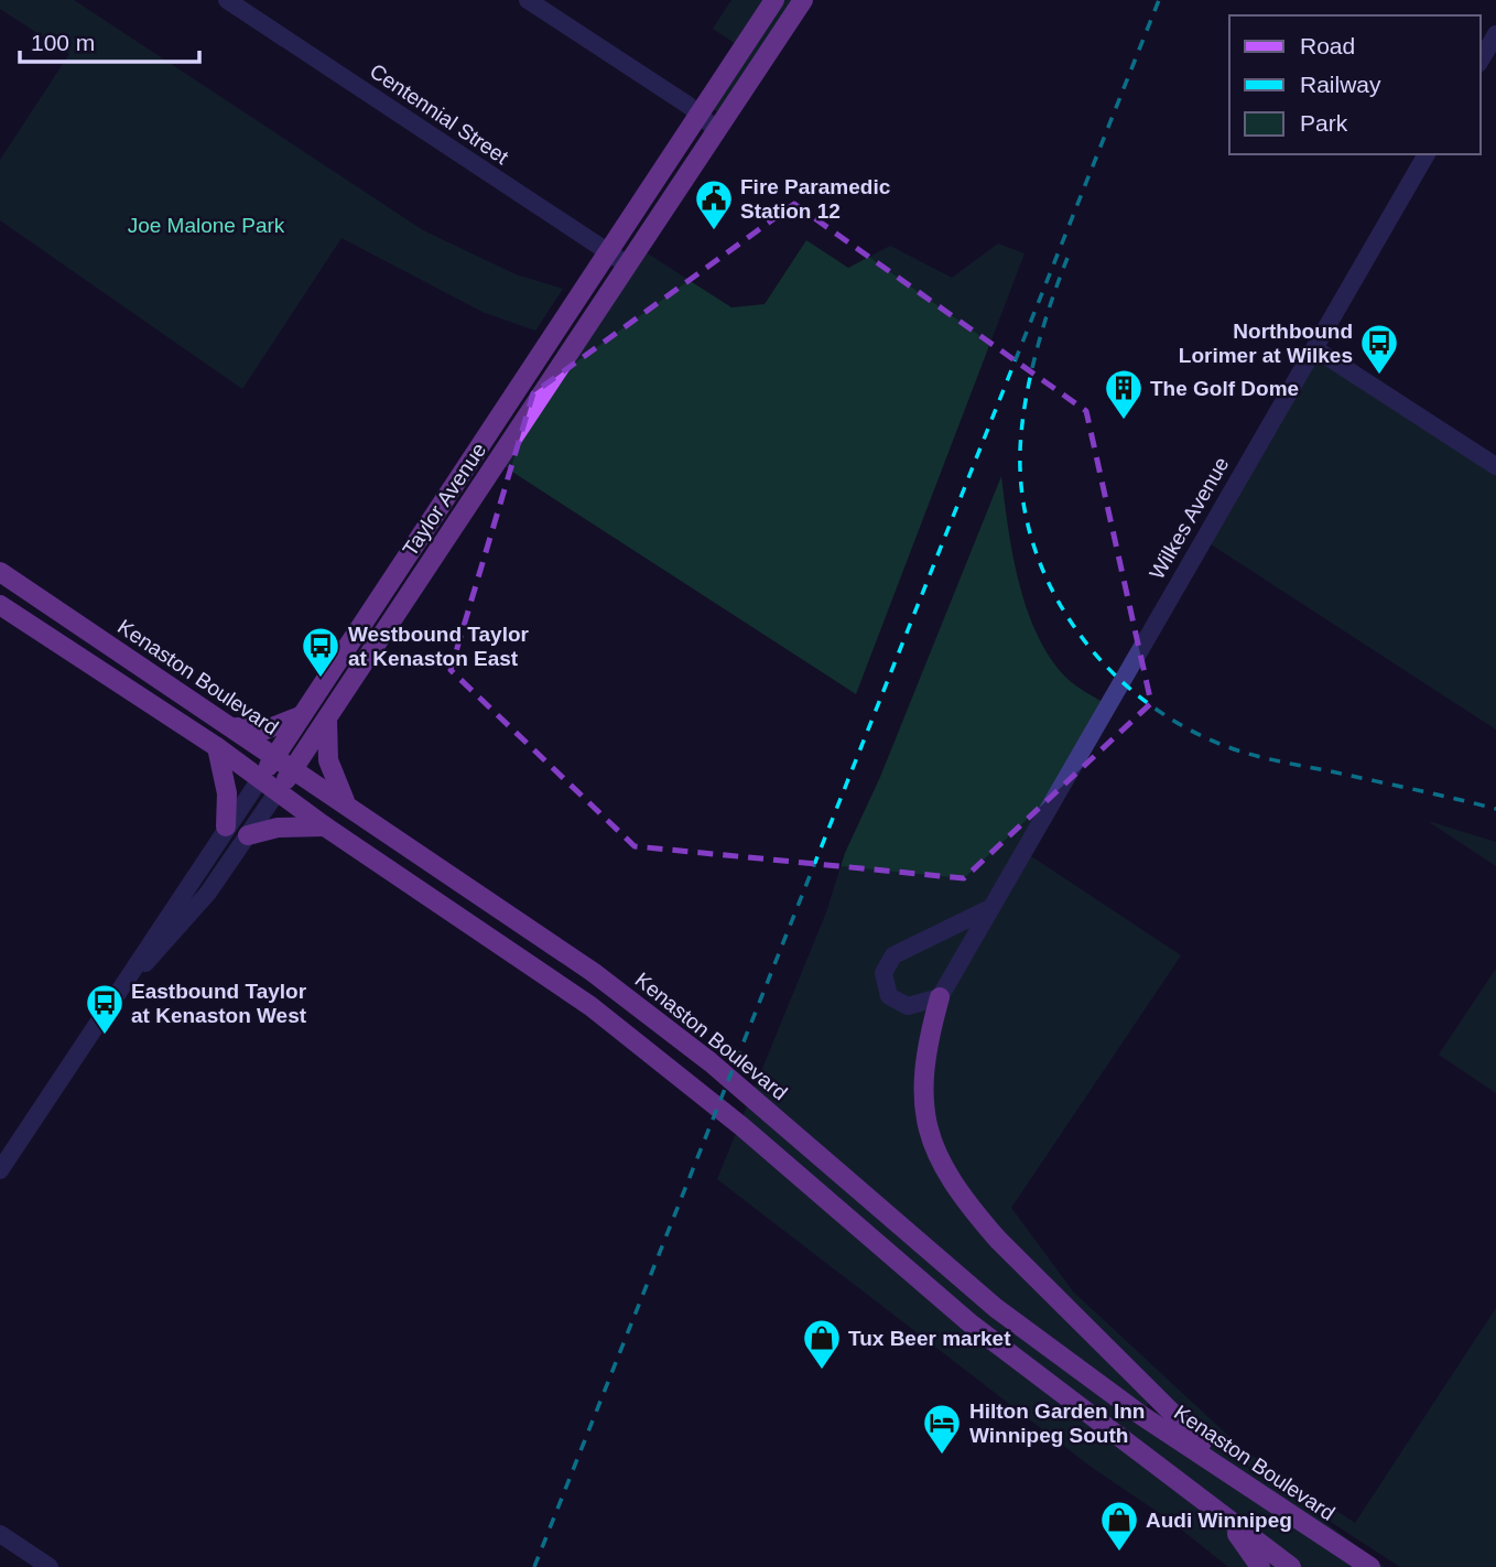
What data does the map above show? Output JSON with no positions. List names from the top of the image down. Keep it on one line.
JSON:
{"streets":{"main road":["Taylor Avenue","Kenaston Boulevard"],"street":["Centennial Street","Wilkes Avenue"]},"crossings":[["Centennial Street","Taylor Avenue"],["Taylor Avenue","Kenaston Boulevard"]],"parks":["Joe Malone Park"],"places":{"public building":["Fire Paramedic Station 12"],"bus stop":["Northbound Lorimer at Wilkes","Westbound Taylor at Kenaston East","Eastbound Taylor at Kenaston West"],"building":["The Golf Dome"],"shop":["Tux Beer market","Audi Winnipeg"],"hotel":["Hilton Garden Inn Winnipeg South"]},"legend":["Road","Railway","Park"],"scale_bar":"100 m"}
